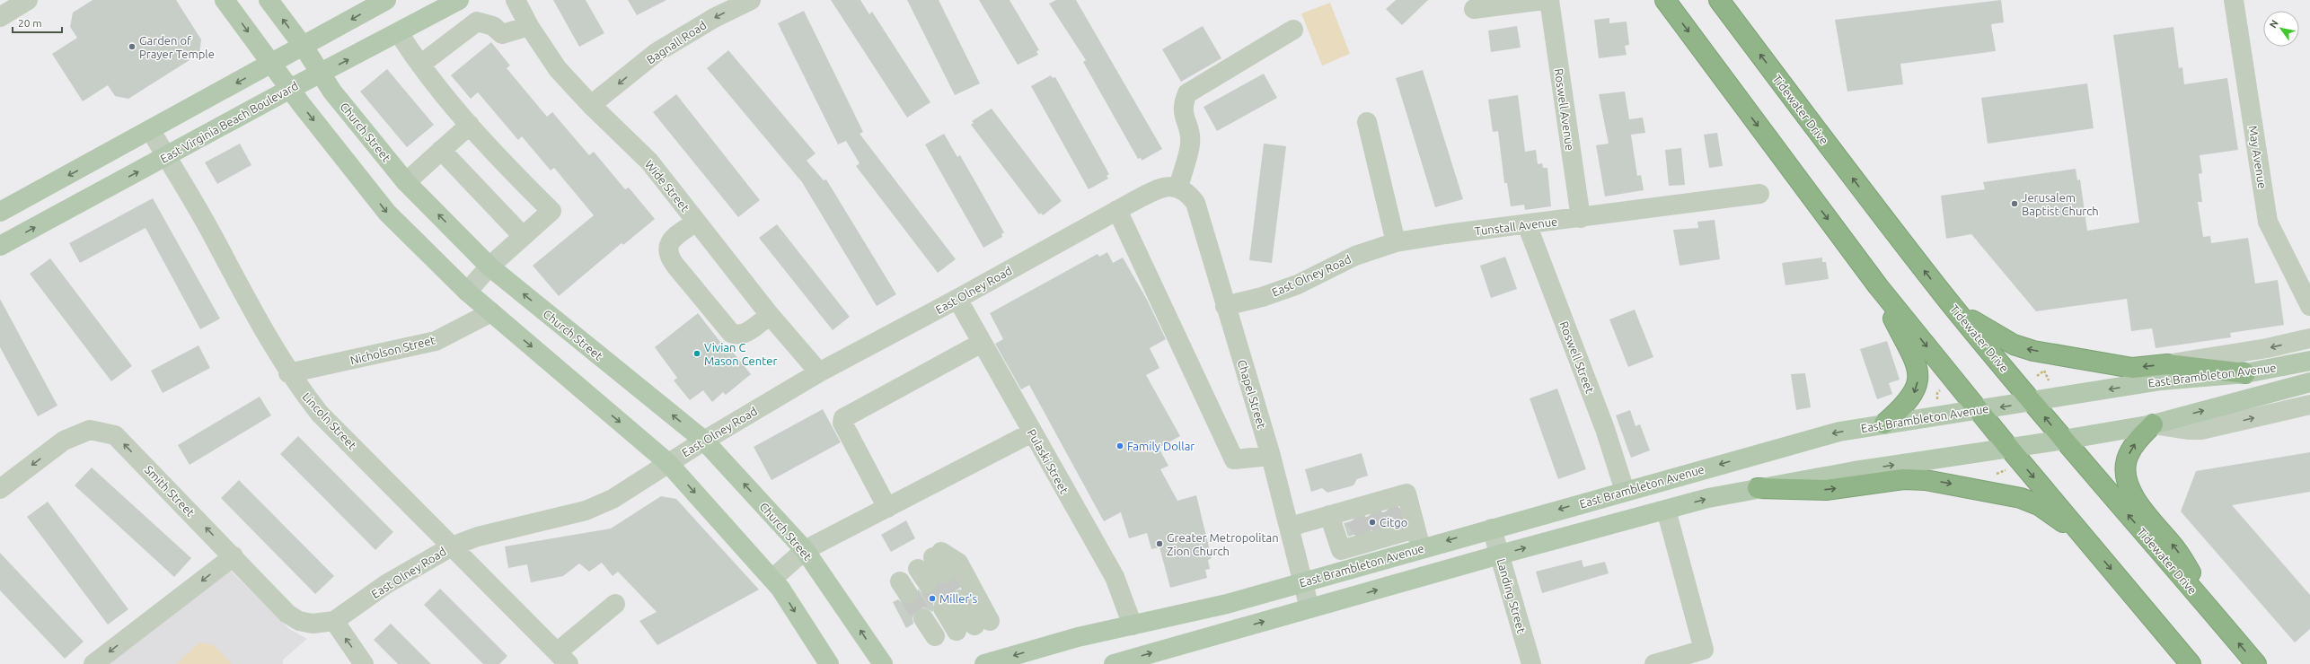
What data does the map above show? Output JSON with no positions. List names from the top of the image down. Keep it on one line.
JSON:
{"streets":{"highway":["Tidewater Drive"],"main road":["East Virginia Beach Boulevard","Church Street","East Brambleton Avenue"],"street":["Bagnall Road","Roswell Avenue","May Avenue","Wide Street","Tunstall Avenue","East Olney Road","Nicholson Street","Roswell Street","Chapel Street","Lincoln Street","Pulaski Street","Smith Street","Landing Street"]},"crossings":[["Bagnall Road","Wide Street"],["Roswell Avenue","Tunstall Avenue"],["Tidewater Drive","East Brambleton Avenue"],["East Virginia Beach Boulevard","Church Street"],["East Virginia Beach Boulevard","Lincoln Street"],["Church Street","East Olney Road"],["Wide Street","East Olney Road"],["Tunstall Avenue","East Olney Road"],["Tunstall Avenue","Roswell Street"],["East Olney Road","Chapel Street"],["East Olney Road","Lincoln Street"],["East Olney Road","Pulaski Street"],["East Olney Road","Smith Street"],["Nicholson Street","Lincoln Street"],["Roswell Street","East Brambleton Avenue"],["East Brambleton Avenue","Chapel Street"],["East Brambleton Avenue","Pulaski Street"],["East Brambleton Avenue","Landing Street"]],"one_way":["Bagnall Road"],"places":["Garden of Prayer Temple","Jerusalem Baptist Church","Vivian C Mason Center","Family Dollar","Citgo","Greater Metropolitan Zion Church","Miller's"],"scale_bar":"20 m","north":"top left"}
